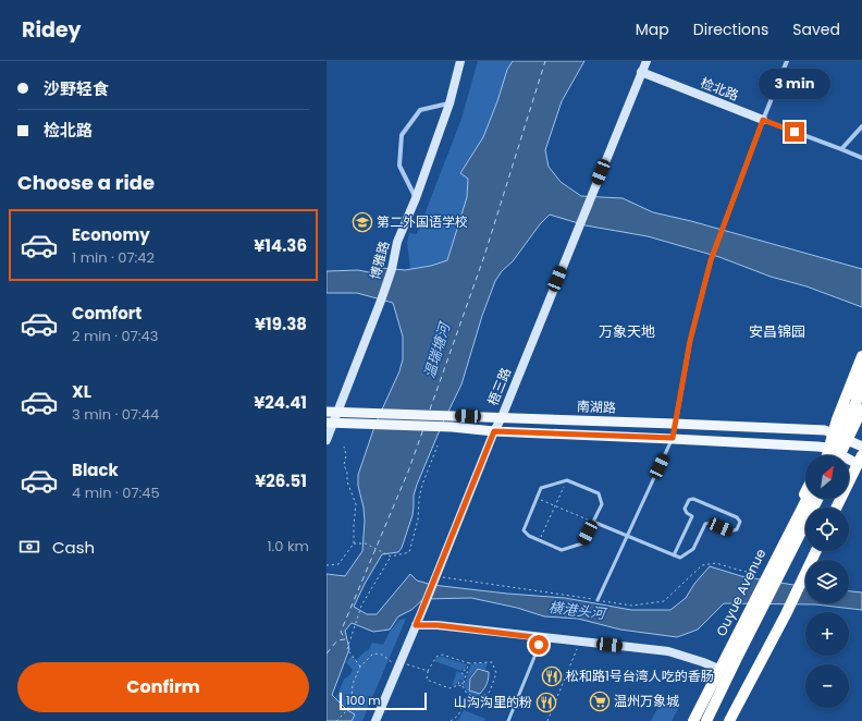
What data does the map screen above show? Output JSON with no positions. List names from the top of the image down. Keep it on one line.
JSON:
{"streets":{"highway":["Ouyue Avenue"],"main road":["南湖路"],"street":["检北路","博雅路","梧三路"]},"crossings":[["检北路","梧三路"],["博雅路","南湖路"],["梧三路","南湖路"]],"districts":["万象天地","安昌锦园"],"water":["温瑞塘河","横港头河"],"places":{"school or university":["第二外国语学校"],"restaurant":["松和路1号台湾人吃的香肠","山沟沟里的粉"],"supermarket":["温州万象城"]},"scale_bar":"100 m","north":"top right","page":{"header":"Ridey","nav":["Map","Directions","Saved"],"banner":["沙野轻食","检北路"],"bubble":"3 min","heading":"Choose a ride","list":[{"name":"Economy","note":"1 min · 07:42","value":"¥14.36"},{"name":"Comfort","note":"2 min · 07:43","value":"¥19.38"},{"name":"XL","note":"3 min · 07:44","value":"¥24.41"},{"name":"Black","note":"4 min · 07:45","value":"¥26.51"}],"map_buttons":["+","−"],"pay":["Cash","1.0 km"],"buttons":"Confirm","scale":"100 m"}}
